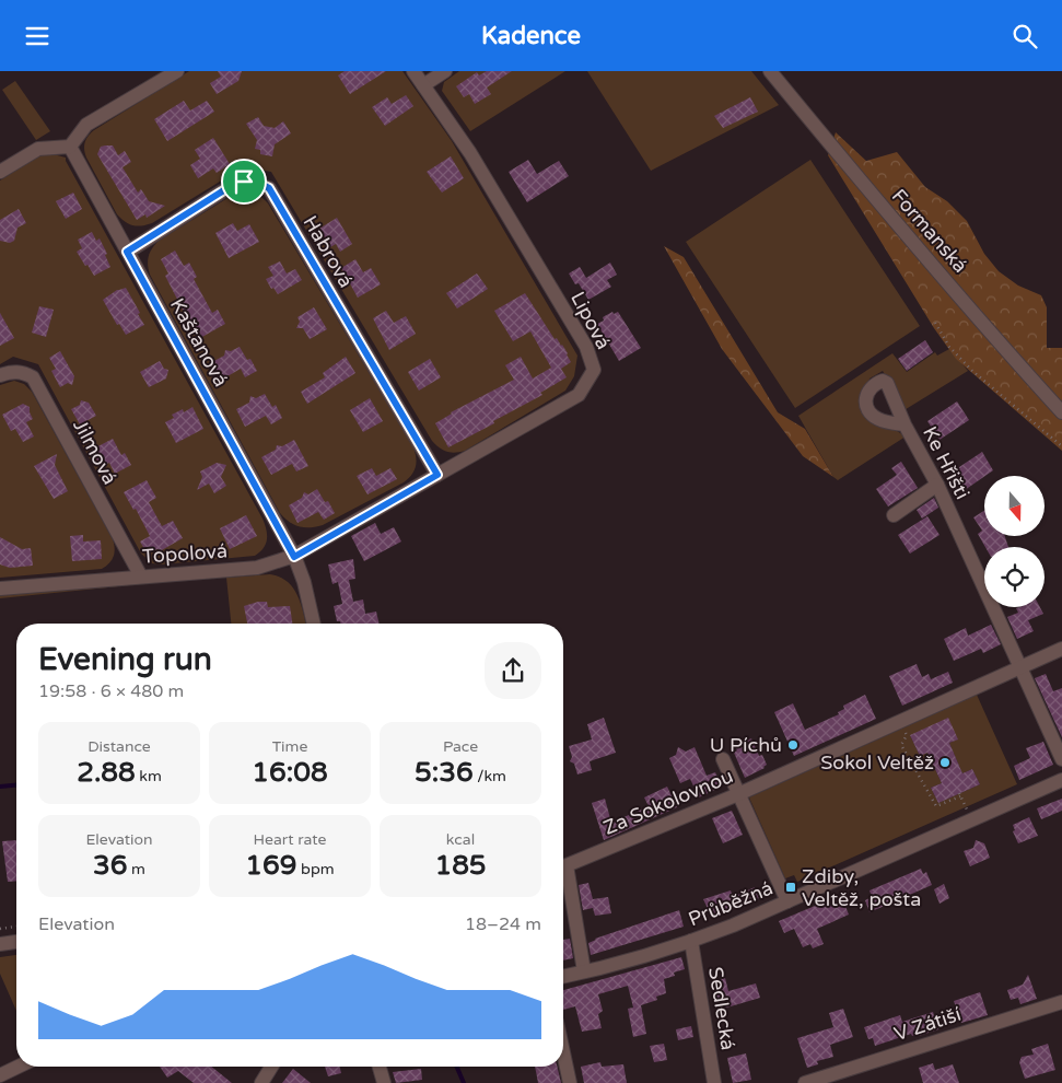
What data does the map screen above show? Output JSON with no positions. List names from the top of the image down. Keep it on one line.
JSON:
{"streets":{"street":["Formanská","Habrová","Lipová","Kaštanová","Jilmová","Ke Hřišti","Topolová","Za Sokolovnou","Průběžná","Sedlecká","V Zátiší"]},"crossings":[["Habrová","Lipová"],["Habrová","Kaštanová"],["Lipová","Kaštanová"],["Lipová","Topolová"],["Kaštanová","Topolová"],["Jilmová","Topolová"],["Ke Hřišti","Za Sokolovnou"],["Za Sokolovnou","Průběžná"],["Průběžná","Sedlecká"]],"places":{"other":["U Píchů","Sokol Veltěž"],"transit":["Zdiby, Veltěž, pošta"]},"north":"bottom","page":{"header":"Kadence","heading":["Evening run","19:58 · 6 × 480 m"],"stats":[["Distance","2.88 km"],["Time","16:08"],["Pace","5:36 /km"],["Elevation","36 m"],["Heart rate","169 bpm"],["kcal","185"]],"chart":["Elevation","18–24 m"]}}
